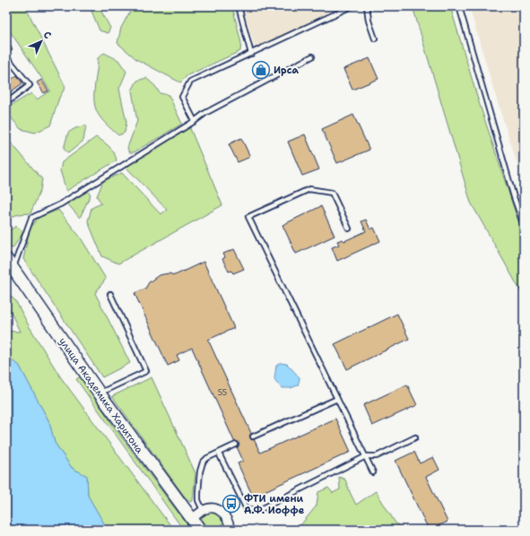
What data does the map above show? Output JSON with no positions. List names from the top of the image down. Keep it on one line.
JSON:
{"streets":{"street":["улица Академика Харитона"]},"places":{"shop":["Ирса"],"bus stop":["ФТИ имени А.Ф. Иоффе"]},"house_numbers":["55"],"north":"top right"}
